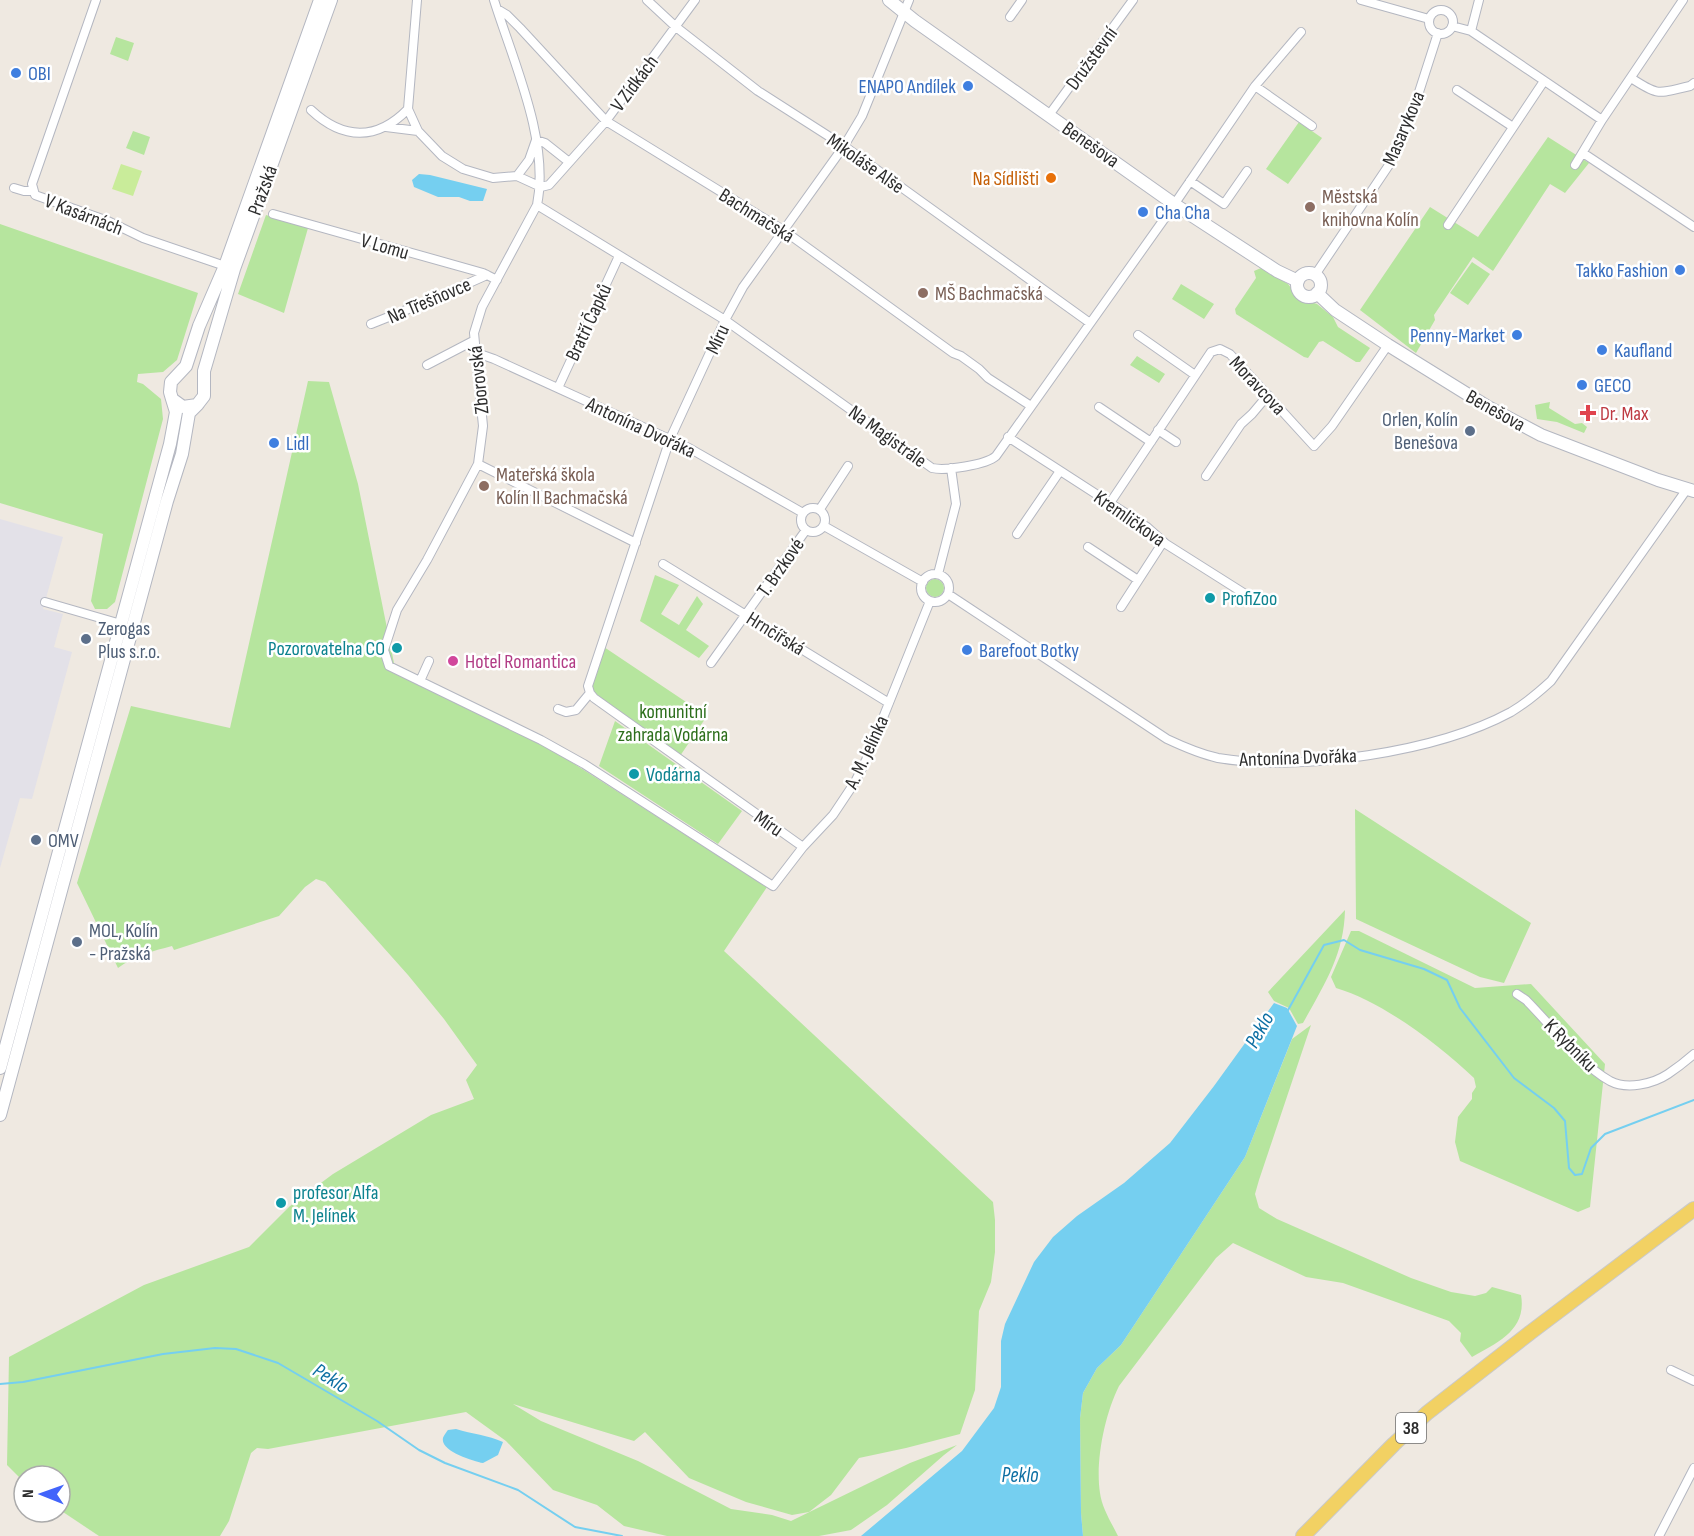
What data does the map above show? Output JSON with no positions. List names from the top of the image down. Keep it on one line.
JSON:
{"streets":{"main road":["38"],"street":["Družstevní","V Zídkách","Masarykova","Benešova","Mikoláše Alše","Pražská","V Kasárnách","Bachmačská","V Lomu","Na Třešňovce","Bratří Čapků","Míru","Zborovská","Moravcova","Antonína Dvořáka","Na Magistrále","Kremličkova","T. Brzkové","Hrnčířská","A. M. Jelínka","K Rybníku"]},"crossings":[["Družstevní","Benešova"],["V Zídkách","Mikoláše Alše"],["V Zídkách","Bachmačská"],["V Zídkách","Zborovská"],["Masarykova","Benešova"],["Benešova","Míru"],["Benešova","Moravcova"],["Benešova","Antonína Dvořáka"],["Benešova","Na Magistrále"],["Mikoláše Alše","Míru"],["Mikoláše Alše","Na Magistrále"],["Pražská","V Kasárnách"],["Bachmačská","Míru"],["Bachmačská","Zborovská"],["Bachmačská","Na Magistrále"],["V Lomu","Na Třešňovce"],["V Lomu","Zborovská"],["Bratří Čapků","Antonína Dvořáka"],["Bratří Čapků","Na Magistrále"],["Míru","Antonína Dvořáka"],["Míru","Na Magistrále"],["Míru","A. M. Jelínka"],["Zborovská","Antonína Dvořáka"],["Zborovská","Na Magistrále"],["Zborovská","A. M. Jelínka"],["Moravcova","Kremličkova"],["Antonína Dvořáka","T. Brzkové"],["Antonína Dvořáka","A. M. Jelínka"],["Na Magistrále","Kremličkova"],["T. Brzkové","Hrnčířská"],["Hrnčířská","A. M. Jelínka"]],"water":["Peklo"],"parks":["komunitní zahrada Vodárna"],"places":{"other":["OBI","ENAPO Andílek","Na Sídlišti","Městská knihovna Kolín","Cha Cha","Takko Fashion","MŠ Bachmačská","Penny-Market","Kaufland","GECO","Orlen, Kolín Benešova","Lidl","Mateřská škola Kolín II Bachmačská","ProfiZoo","Zerogas Plus s.r.o.","Pozorovatelna CO","Barefoot Botky","Hotel Romantica","Vodárna","OMV","MOL, Kolín - Pražská","profesor Alfa M. Jelínek"],"health":["Dr. Max"]},"north":"left"}
